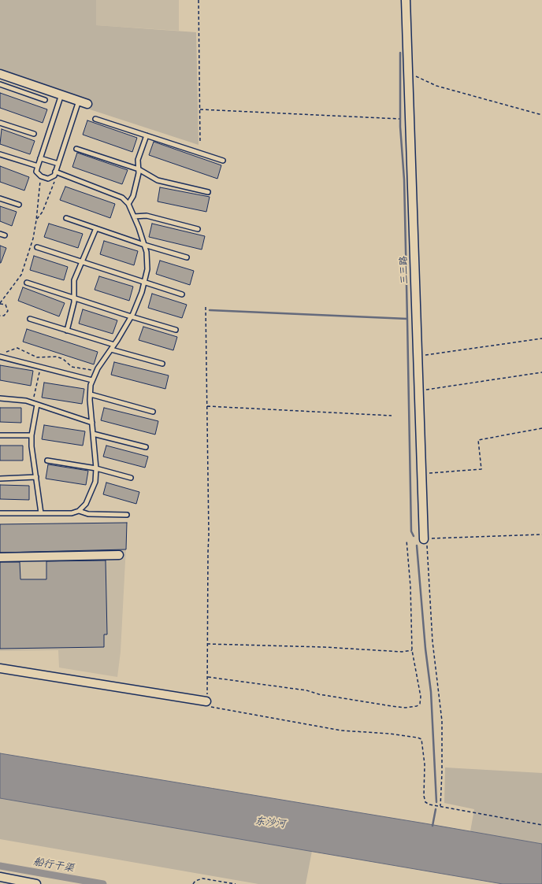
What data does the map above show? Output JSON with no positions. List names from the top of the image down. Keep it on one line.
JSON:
{"streets":{"street":["三三路"]},"water":["东沙河","船行干渠"]}
